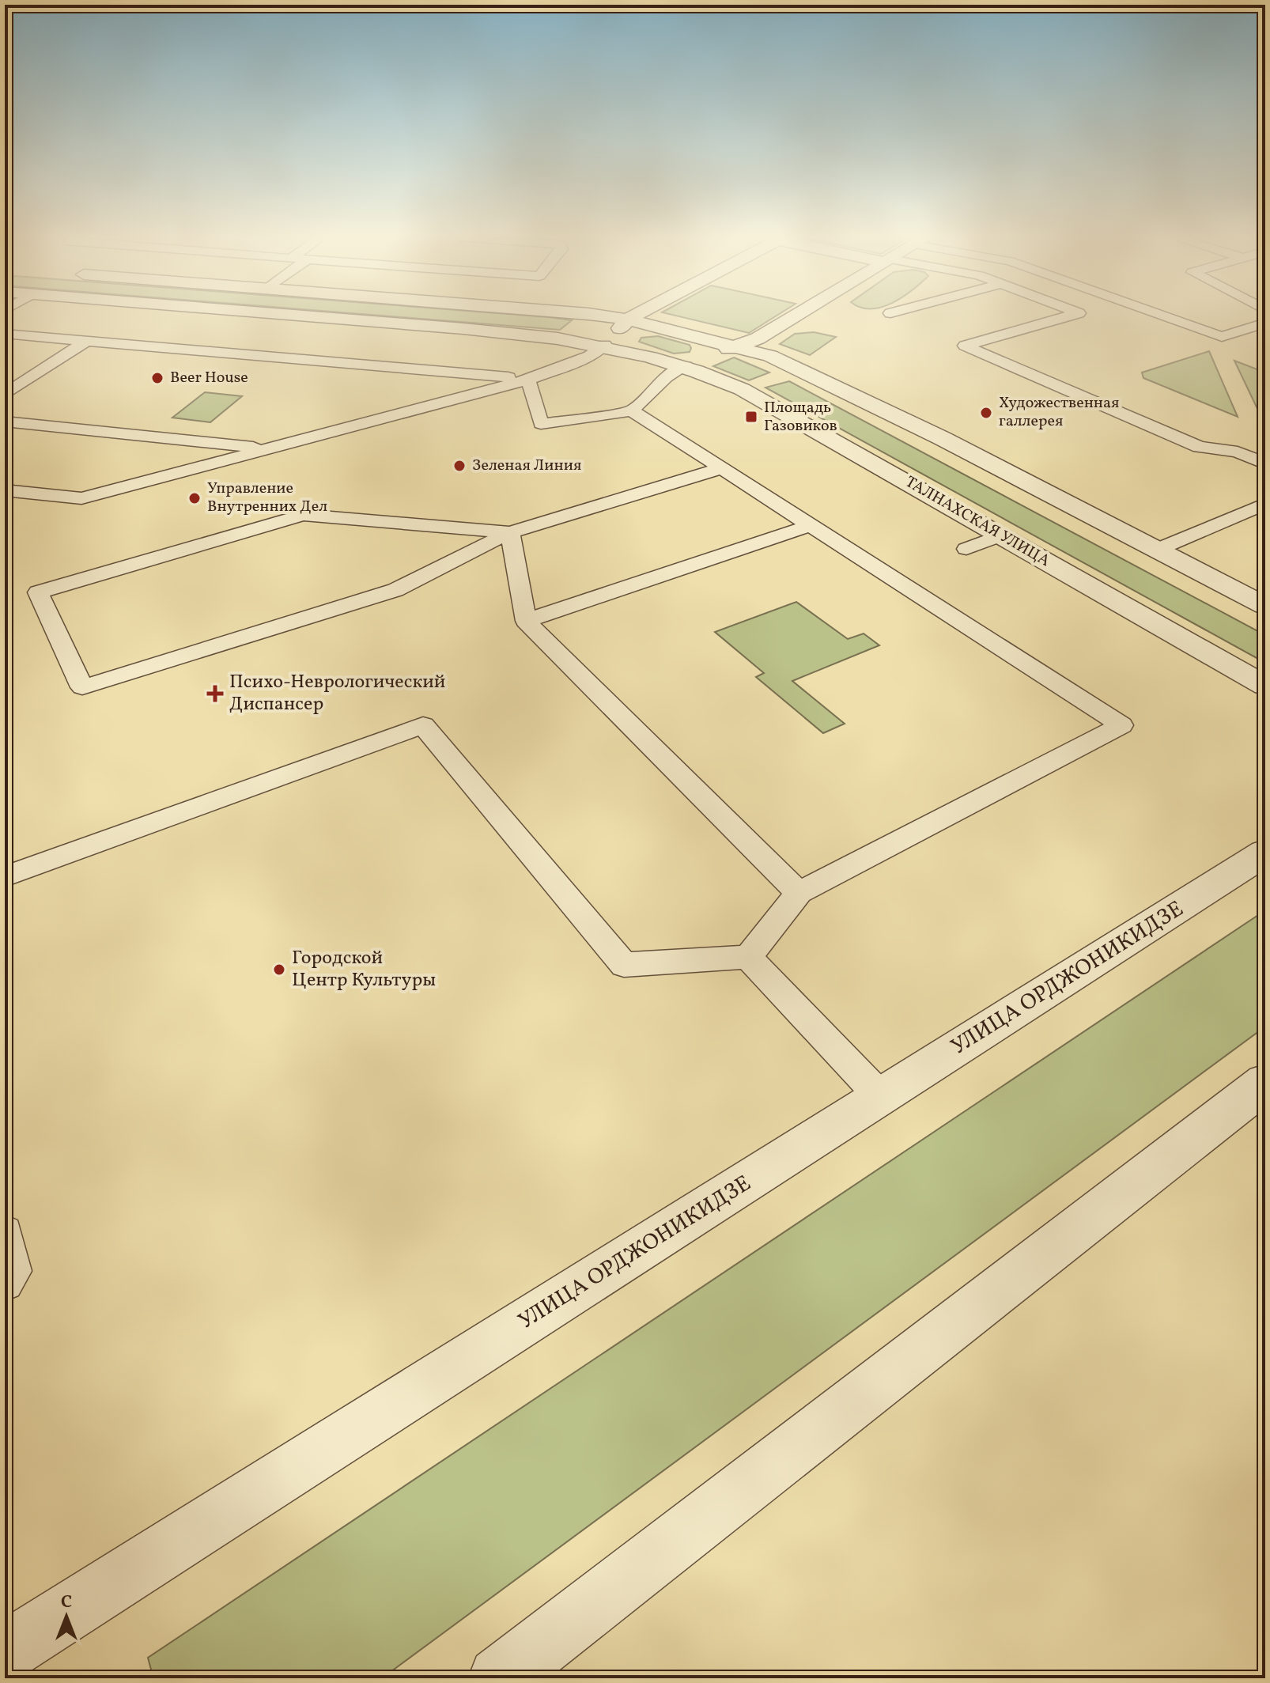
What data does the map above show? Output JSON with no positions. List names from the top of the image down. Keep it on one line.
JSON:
{"streets":{"street":["ТАЛНАХСКАЯ УЛИЦА","УЛИЦА ОРДЖОНИКИДЗЕ"]},"places":{"other":["Beer House","Художественная галлерея","Зеленая Линия","Управление Внутренних Дел","Городской Центр Культуры"],"transit":["Площадь Газовиков"],"health":["Психо-Неврологический Диспансер"]},"north":"top"}
